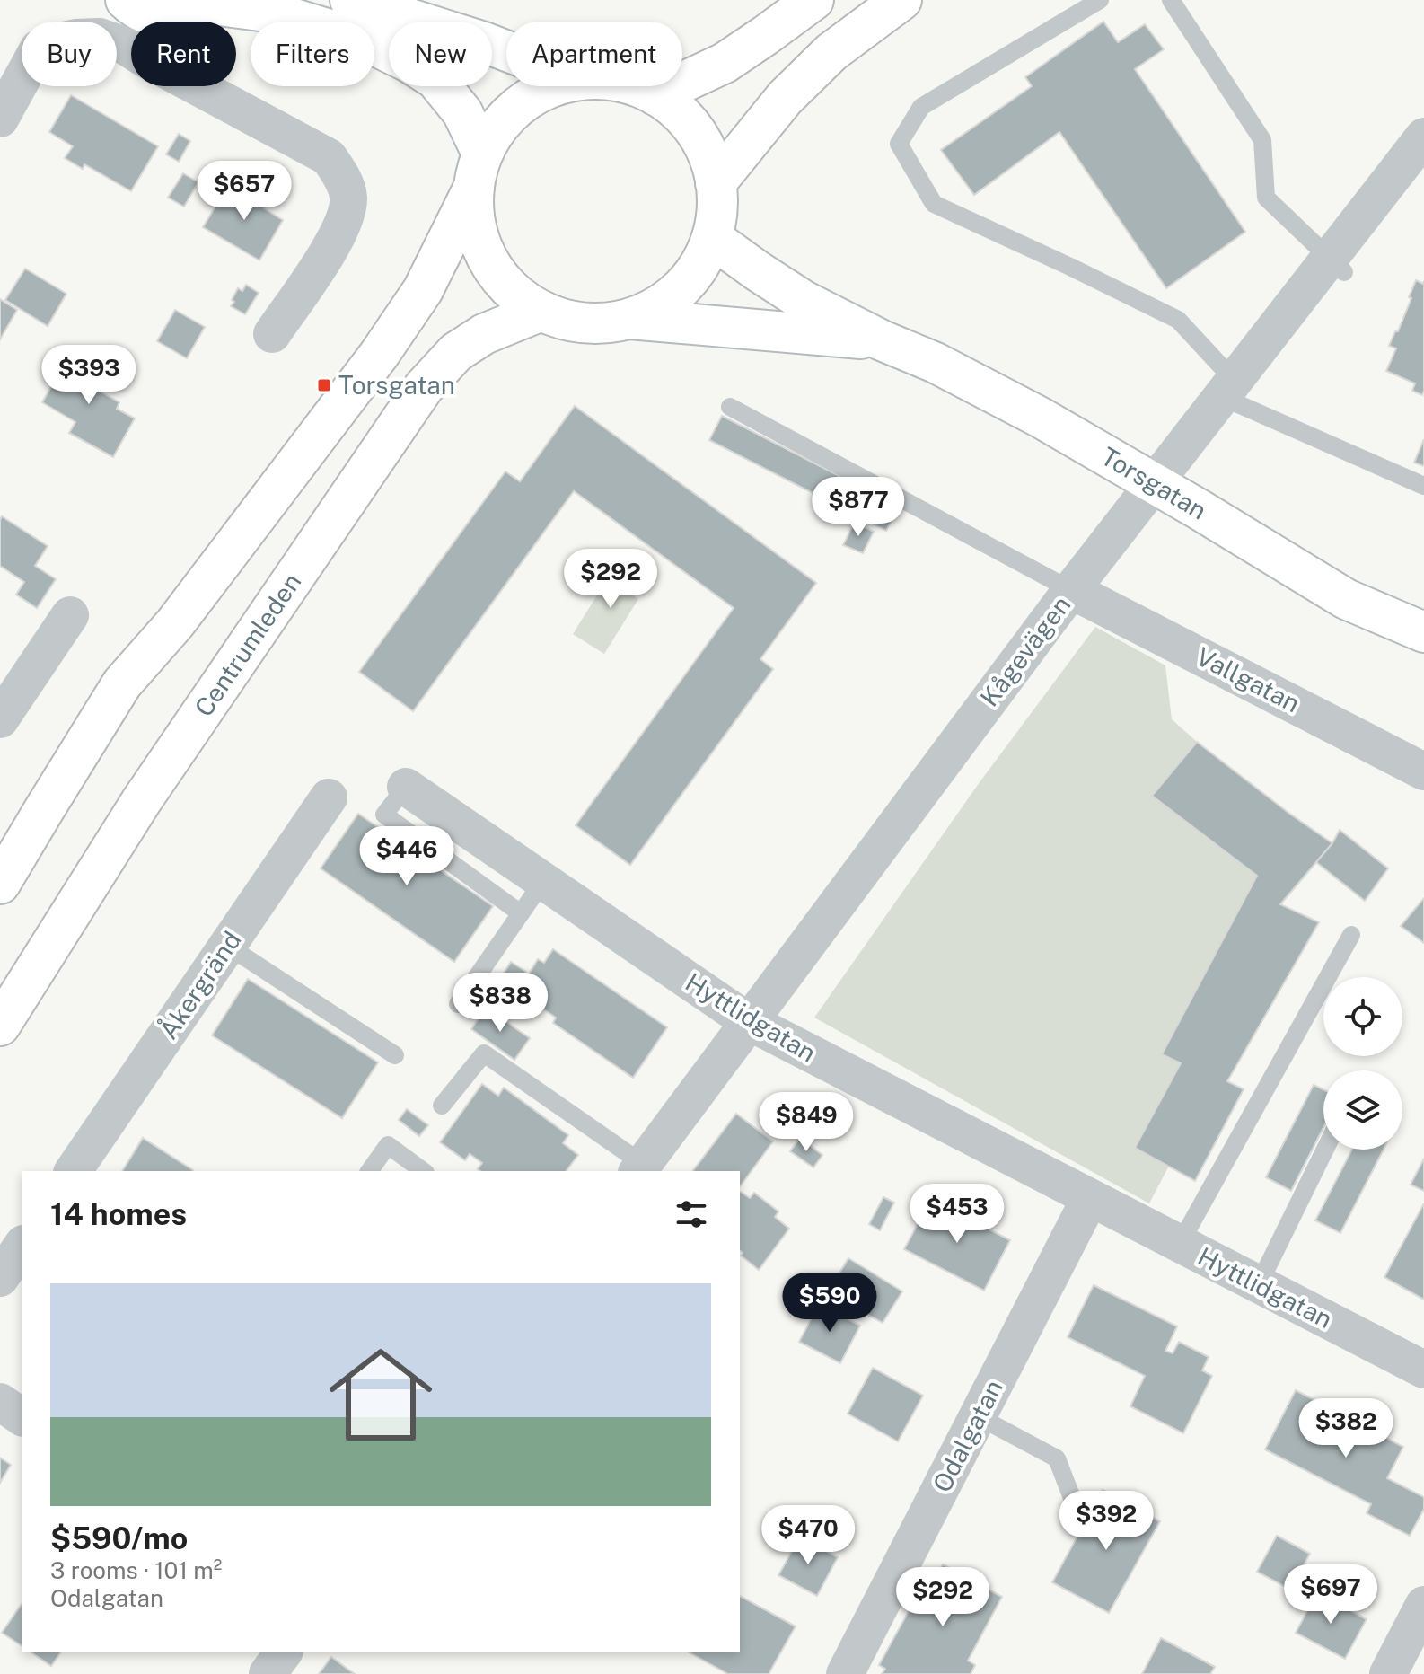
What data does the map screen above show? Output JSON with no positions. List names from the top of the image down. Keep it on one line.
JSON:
{"streets":{"main road":["Torsgatan","Centrumleden"],"street":["Kågevägen","Vallgatan","Åkergränd","Hyttlidgatan","Odalgatan"]},"crossings":[["Torsgatan","Kågevägen"],["Kågevägen","Vallgatan"],["Kågevägen","Hyttlidgatan"],["Hyttlidgatan","Odalgatan"]],"places":{"transit":["Torsgatan"]},"page":{"chip":["Buy","Rent","Filters","New","Apartment"],"price":["$657","$393","$877","$292","$446","$838","$849","$453","$590","$382","$392","$470","$697","$292"],"heading":"14 homes","list":[{"name":"$590/mo","note":"3 rooms · 101 m² · Odalgatan"}]}}
